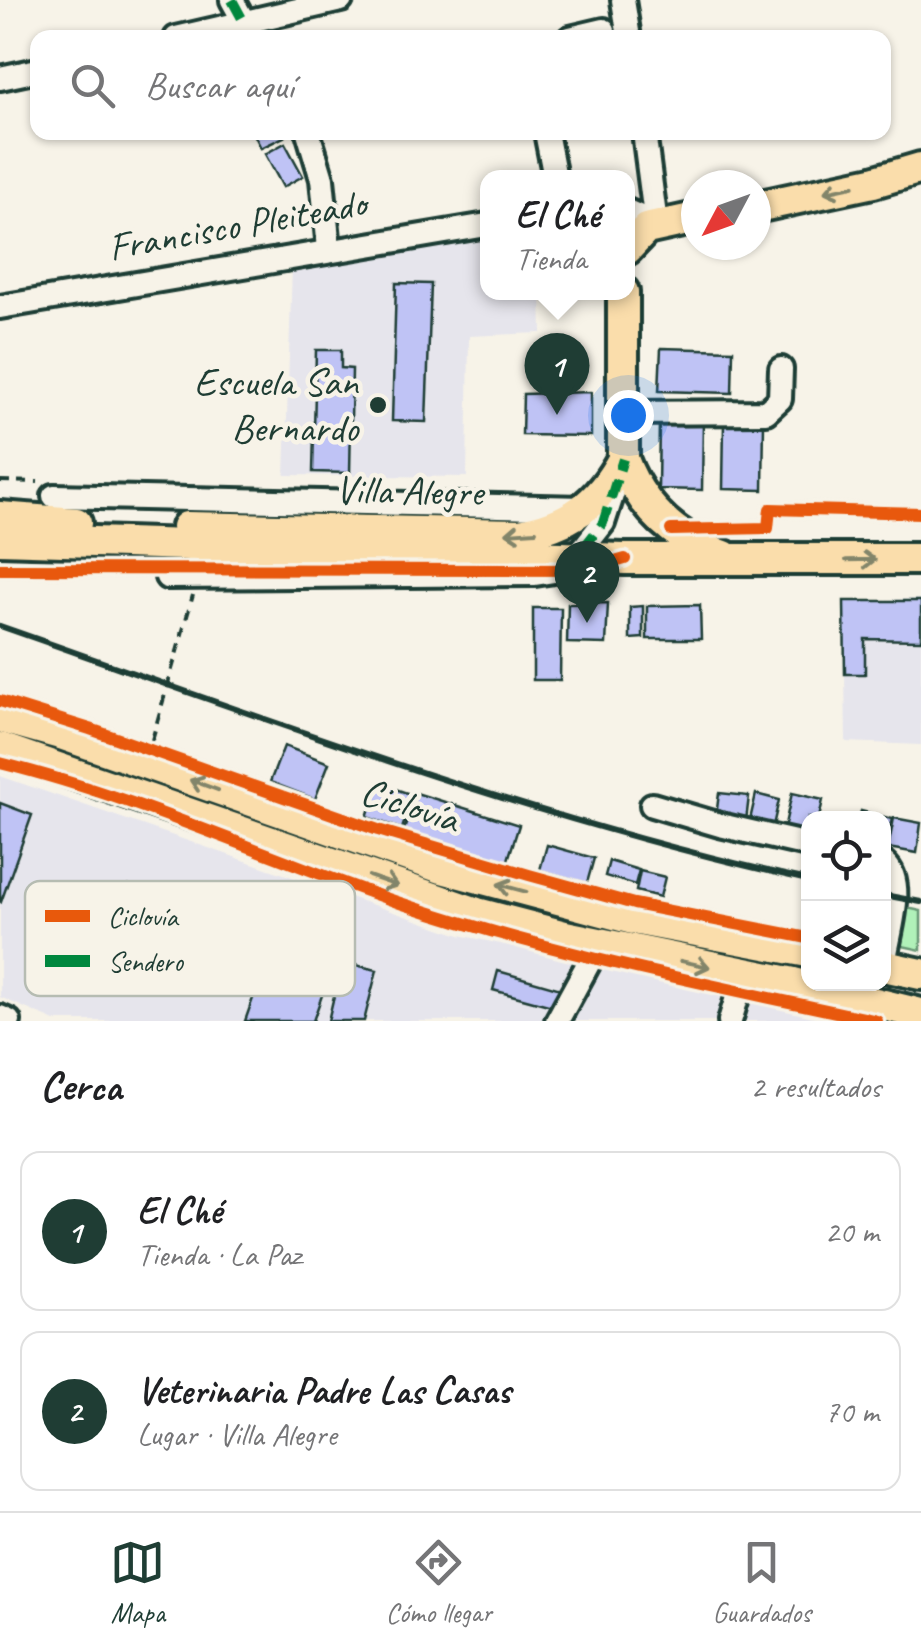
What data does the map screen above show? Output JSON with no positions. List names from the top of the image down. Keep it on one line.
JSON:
{"streets":{"main road":["Villa Alegre"],"street":["Francisco Pleiteado"],"cycle path":["Ciclovía"]},"places":["Escuela San Bernardo"],"legend":["Ciclovía","Sendero"],"north":"bottom left","page":{"search":"Buscar aquí","popup":["El Ché","Tienda"],"pins":["1","2"],"heading":["Cerca","2 resultados"],"list":[{"mark":"1","name":"El Ché","note":"Tienda · La Paz","value":"20 m"},{"mark":"2","name":"Veterinaria Padre Las Casas","note":"Lugar · Villa Alegre","value":"70 m"}],"nav":["Mapa","Cómo llegar","Guardados"]}}
